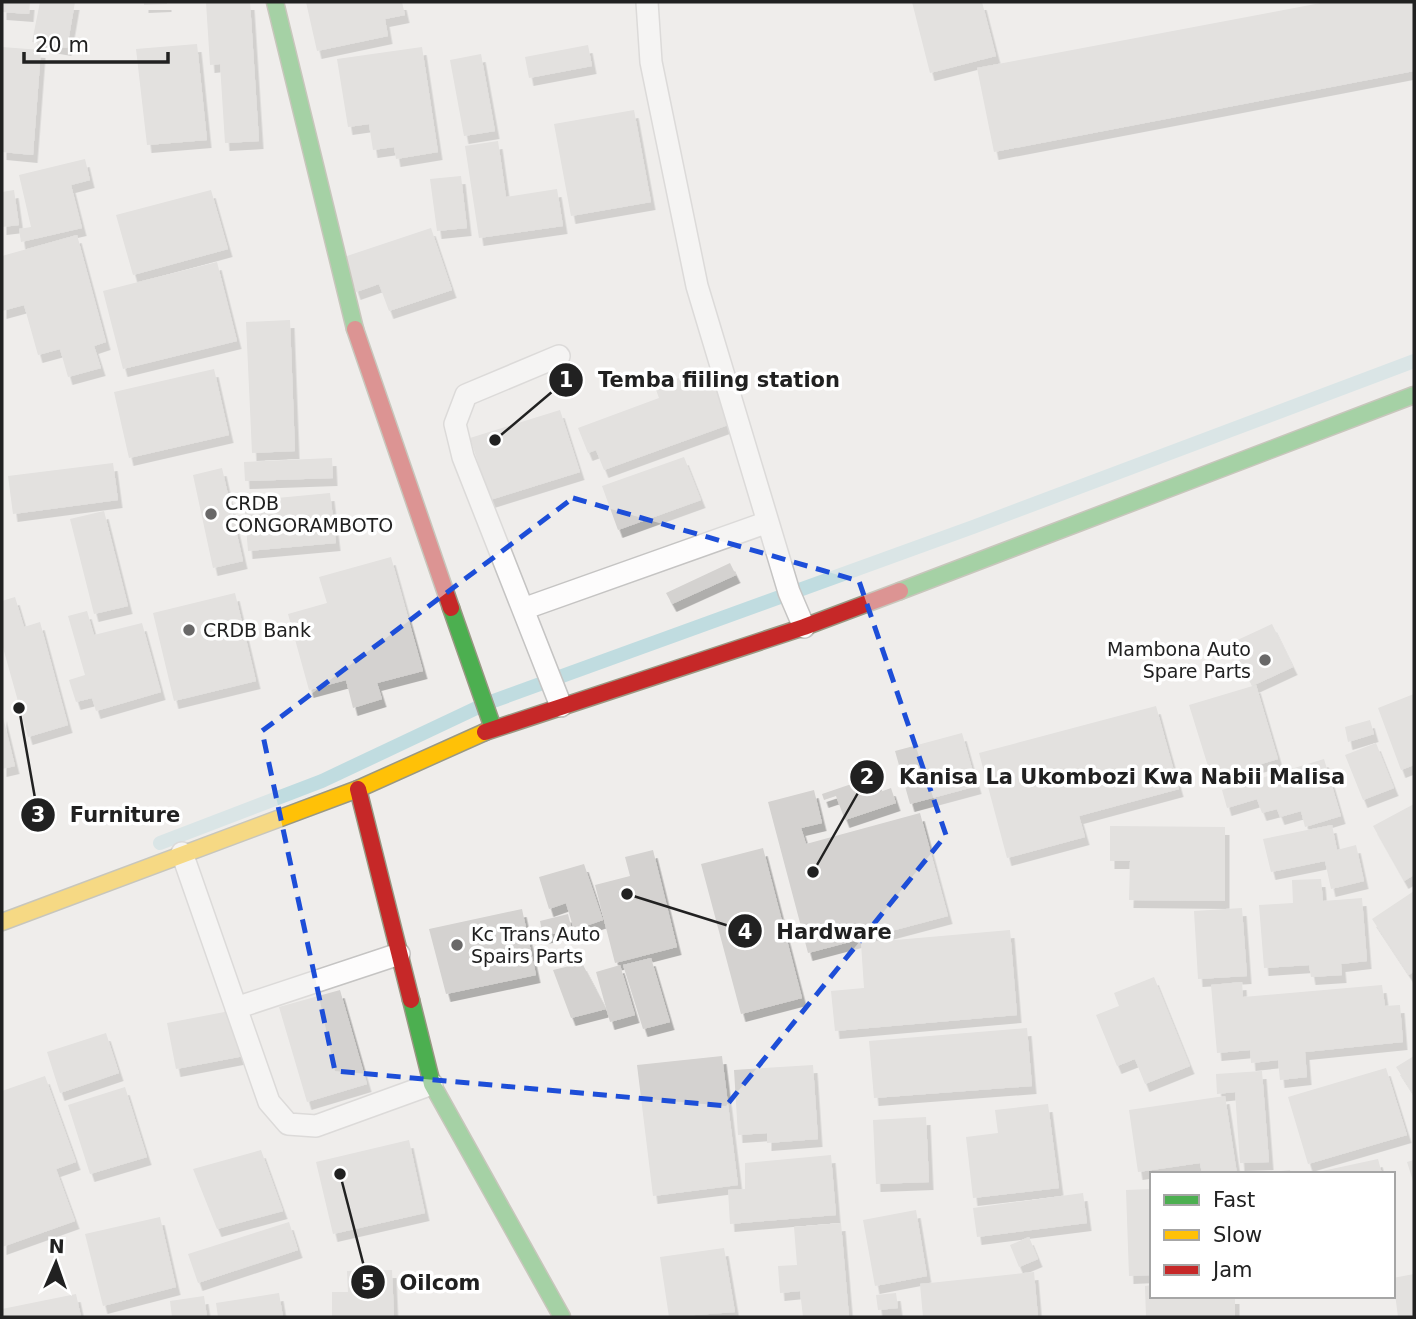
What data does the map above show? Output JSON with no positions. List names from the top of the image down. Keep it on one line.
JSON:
{"places":["Temba fiiling station","CRDB CONGORAMBOTO","CRDB Bank","Mambona Auto Spare Parts","Furniture","Kanisa La Ukombozi Kwa Nabii Malisa","Hardware","Kc Trans Auto Spairs Parts","Oilcom"],"legend":["Fast","Slow","Jam"],"scale_bar":"20 m","north":"top"}
